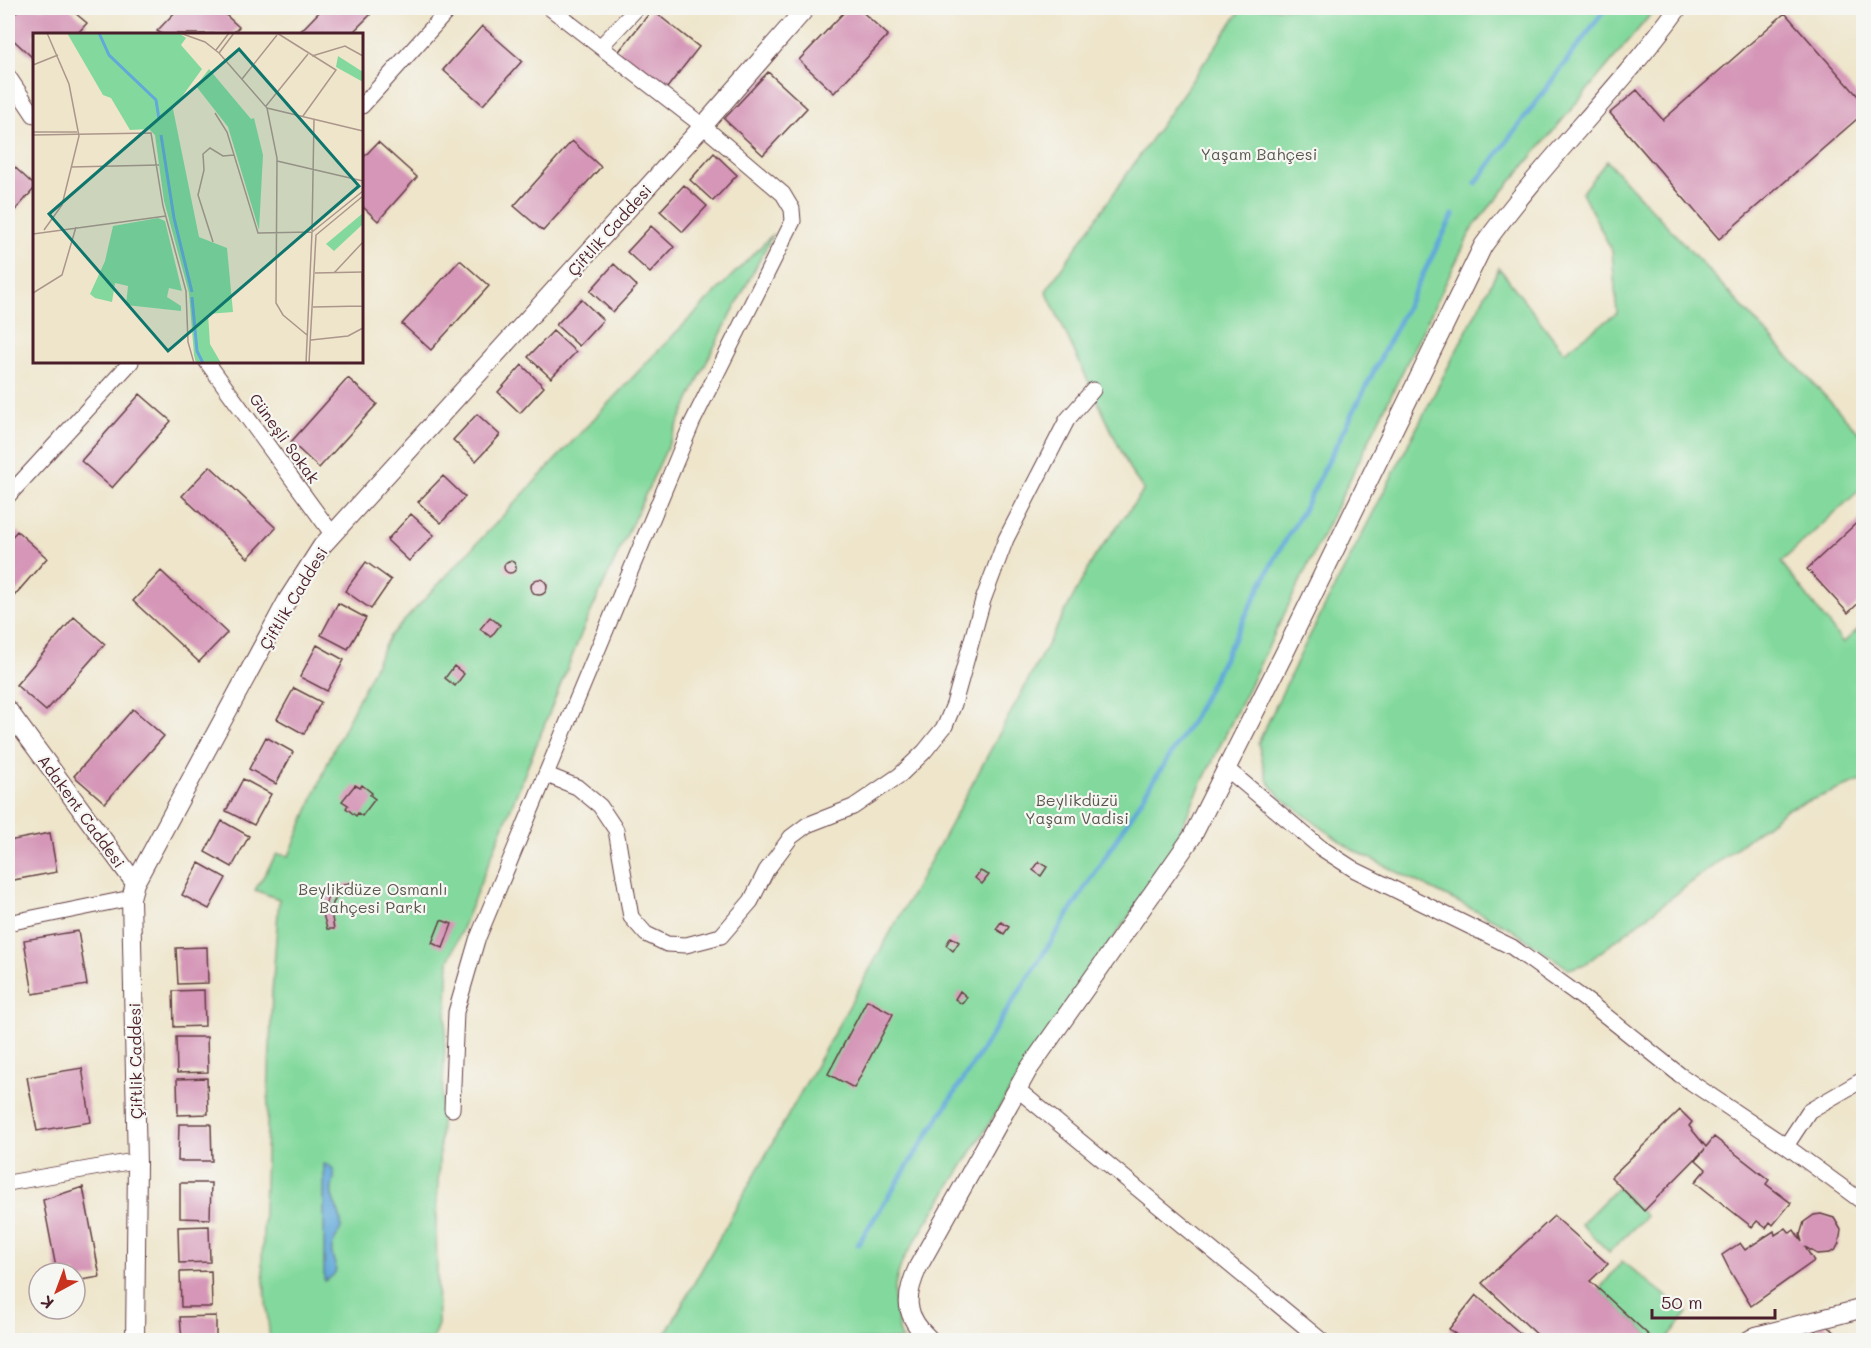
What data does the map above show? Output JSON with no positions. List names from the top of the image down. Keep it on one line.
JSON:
{"streets":{"street":["Çiftlik Caddesi","Güneşli Sokak","Adakent Caddesi"]},"crossings":[["Çiftlik Caddesi","Güneşli Sokak"],["Çiftlik Caddesi","Adakent Caddesi"]],"parks":["Yaşam Bahçesi","Beylikdüzü Yaşam Vadisi","Beylikdüze Osmanlı Bahçesi Parkı"],"scale_bar":"50 m","north":"bottom left"}
